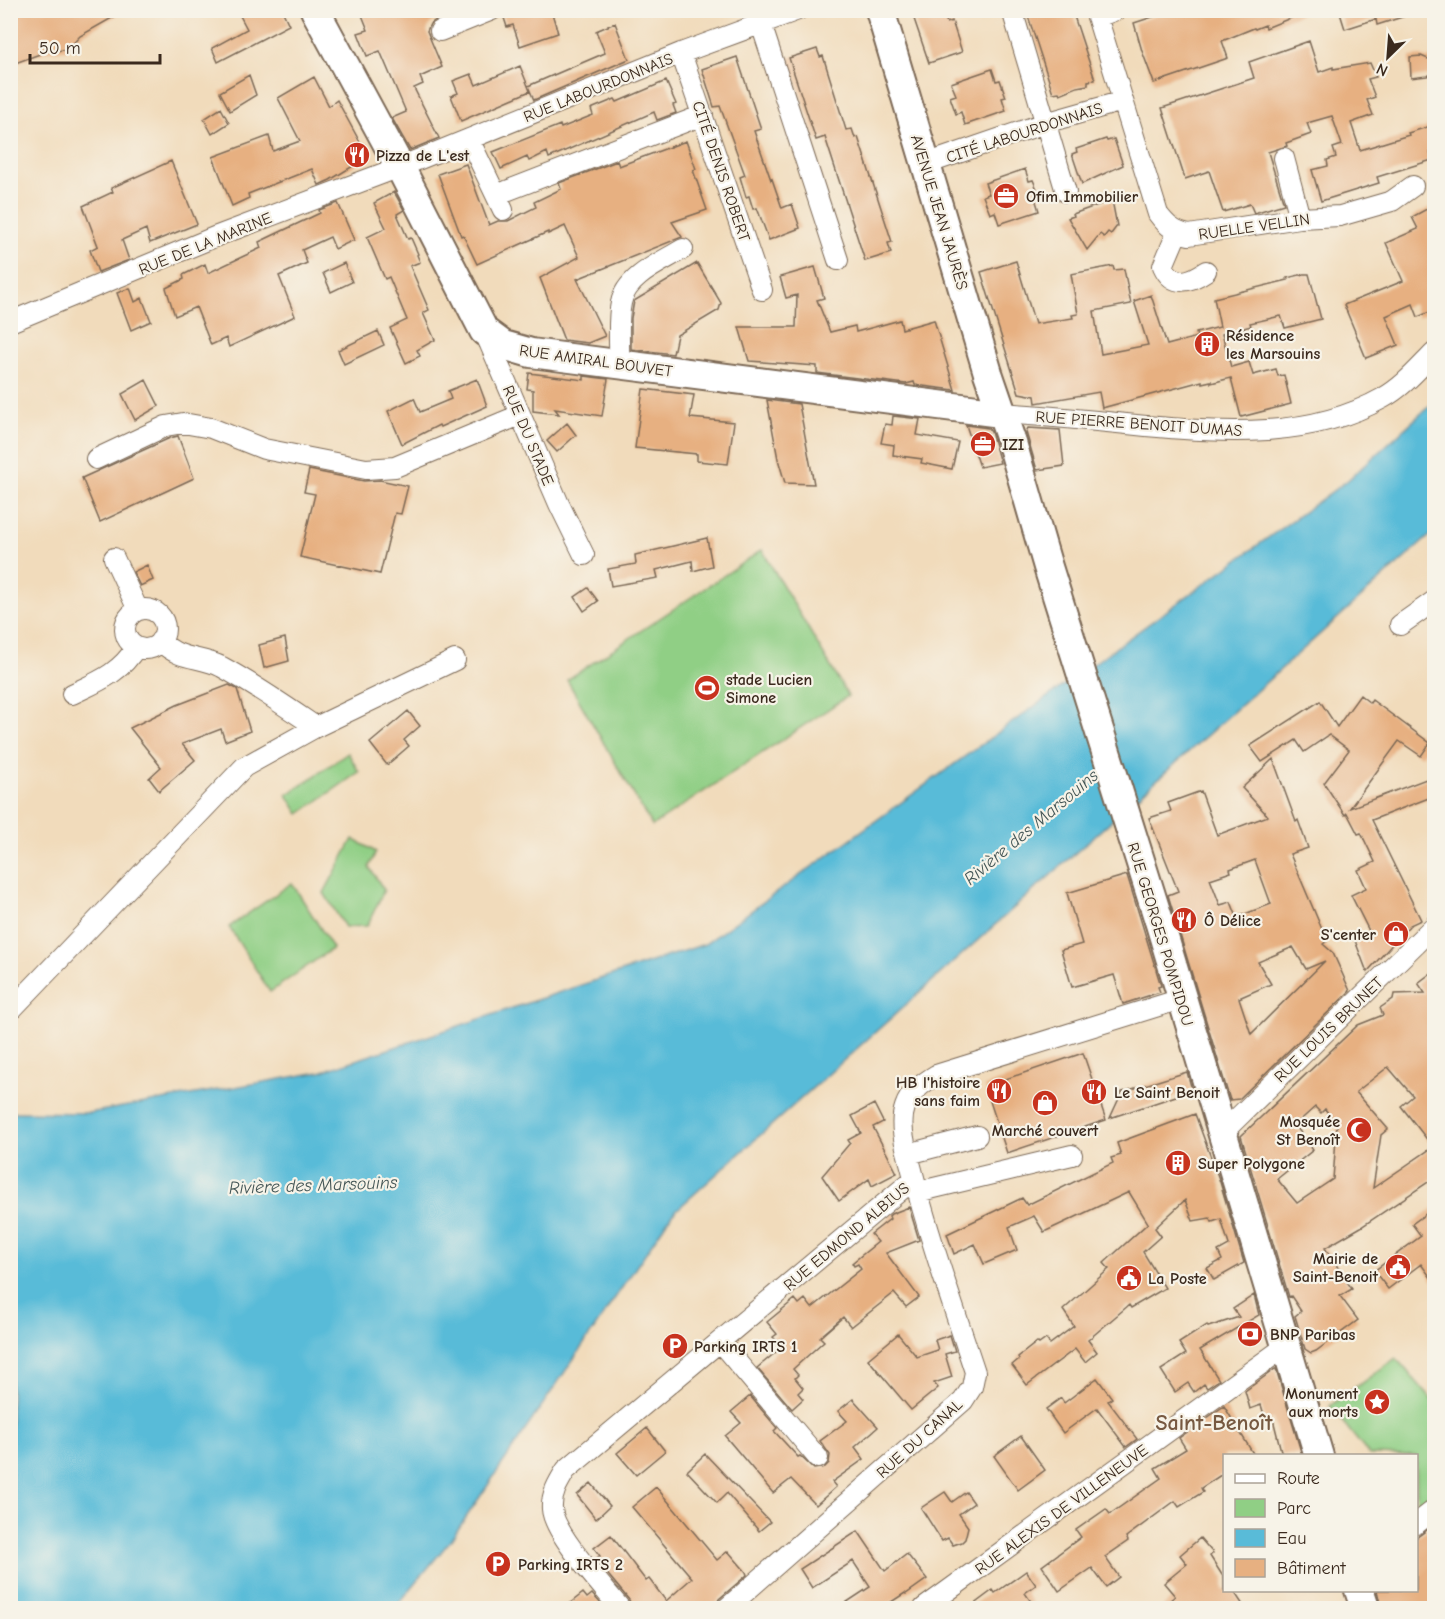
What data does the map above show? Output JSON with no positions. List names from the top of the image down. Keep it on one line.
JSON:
{"streets":{"main road":["AVENUE JEAN JAURÈS","RUE AMIRAL BOUVET","RUE GEORGES POMPIDOU"],"street":["RUE LABOURDONNAIS","CITÉ LABOURDONNAIS","CITÉ DENIS ROBERT","RUELLE VELLIN","RUE DE LA MARINE","RUE PIERRE BENOIT DUMAS","RUE DU STADE","RUE LOUIS BRUNET","RUE EDMOND ALBIUS","RUE DU CANAL","RUE ALEXIS DE VILLENEUVE"]},"crossings":[["RUE LABOURDONNAIS","CITÉ DENIS ROBERT"],["RUE LABOURDONNAIS","RUE DE LA MARINE"],["RUE LABOURDONNAIS","RUE AMIRAL BOUVET"],["CITÉ LABOURDONNAIS","AVENUE JEAN JAURÈS"],["CITÉ LABOURDONNAIS","RUELLE VELLIN"],["AVENUE JEAN JAURÈS","RUE AMIRAL BOUVET"],["AVENUE JEAN JAURÈS","RUE PIERRE BENOIT DUMAS"],["AVENUE JEAN JAURÈS","RUE GEORGES POMPIDOU"],["RUE DE LA MARINE","RUE AMIRAL BOUVET"],["RUE AMIRAL BOUVET","RUE PIERRE BENOIT DUMAS"],["RUE AMIRAL BOUVET","RUE DU STADE"],["RUE AMIRAL BOUVET","RUE GEORGES POMPIDOU"],["RUE PIERRE BENOIT DUMAS","RUE GEORGES POMPIDOU"],["RUE GEORGES POMPIDOU","RUE LOUIS BRUNET"],["RUE GEORGES POMPIDOU","RUE EDMOND ALBIUS"],["RUE GEORGES POMPIDOU","RUE ALEXIS DE VILLENEUVE"],["RUE EDMOND ALBIUS","RUE DU CANAL"]],"districts":["Saint-Benoît"],"water":["Rivière des Marsouins"],"places":{"restaurant":["Pizza de L'est","Ô Délice","HB l'histoire sans faim","Le Saint Benoit"],"office":["Ofim Immobilier","IZI"],"building":["Résidence les Marsouins","Super Polygone"],"sports":["stade Lucien Simone"],"shop":["S'center","Marché couvert"],"mosque":["Mosquée St Benoît"],"public building":["Mairie de Saint-Benoit","La Poste"],"bank":["BNP Paribas"],"parking":["Parking IRTS 1","Parking IRTS 2"],"place":["Monument aux morts"]},"legend":["Route","Parc","Eau","Bâtiment"],"scale_bar":"50 m","north":"bottom left"}
